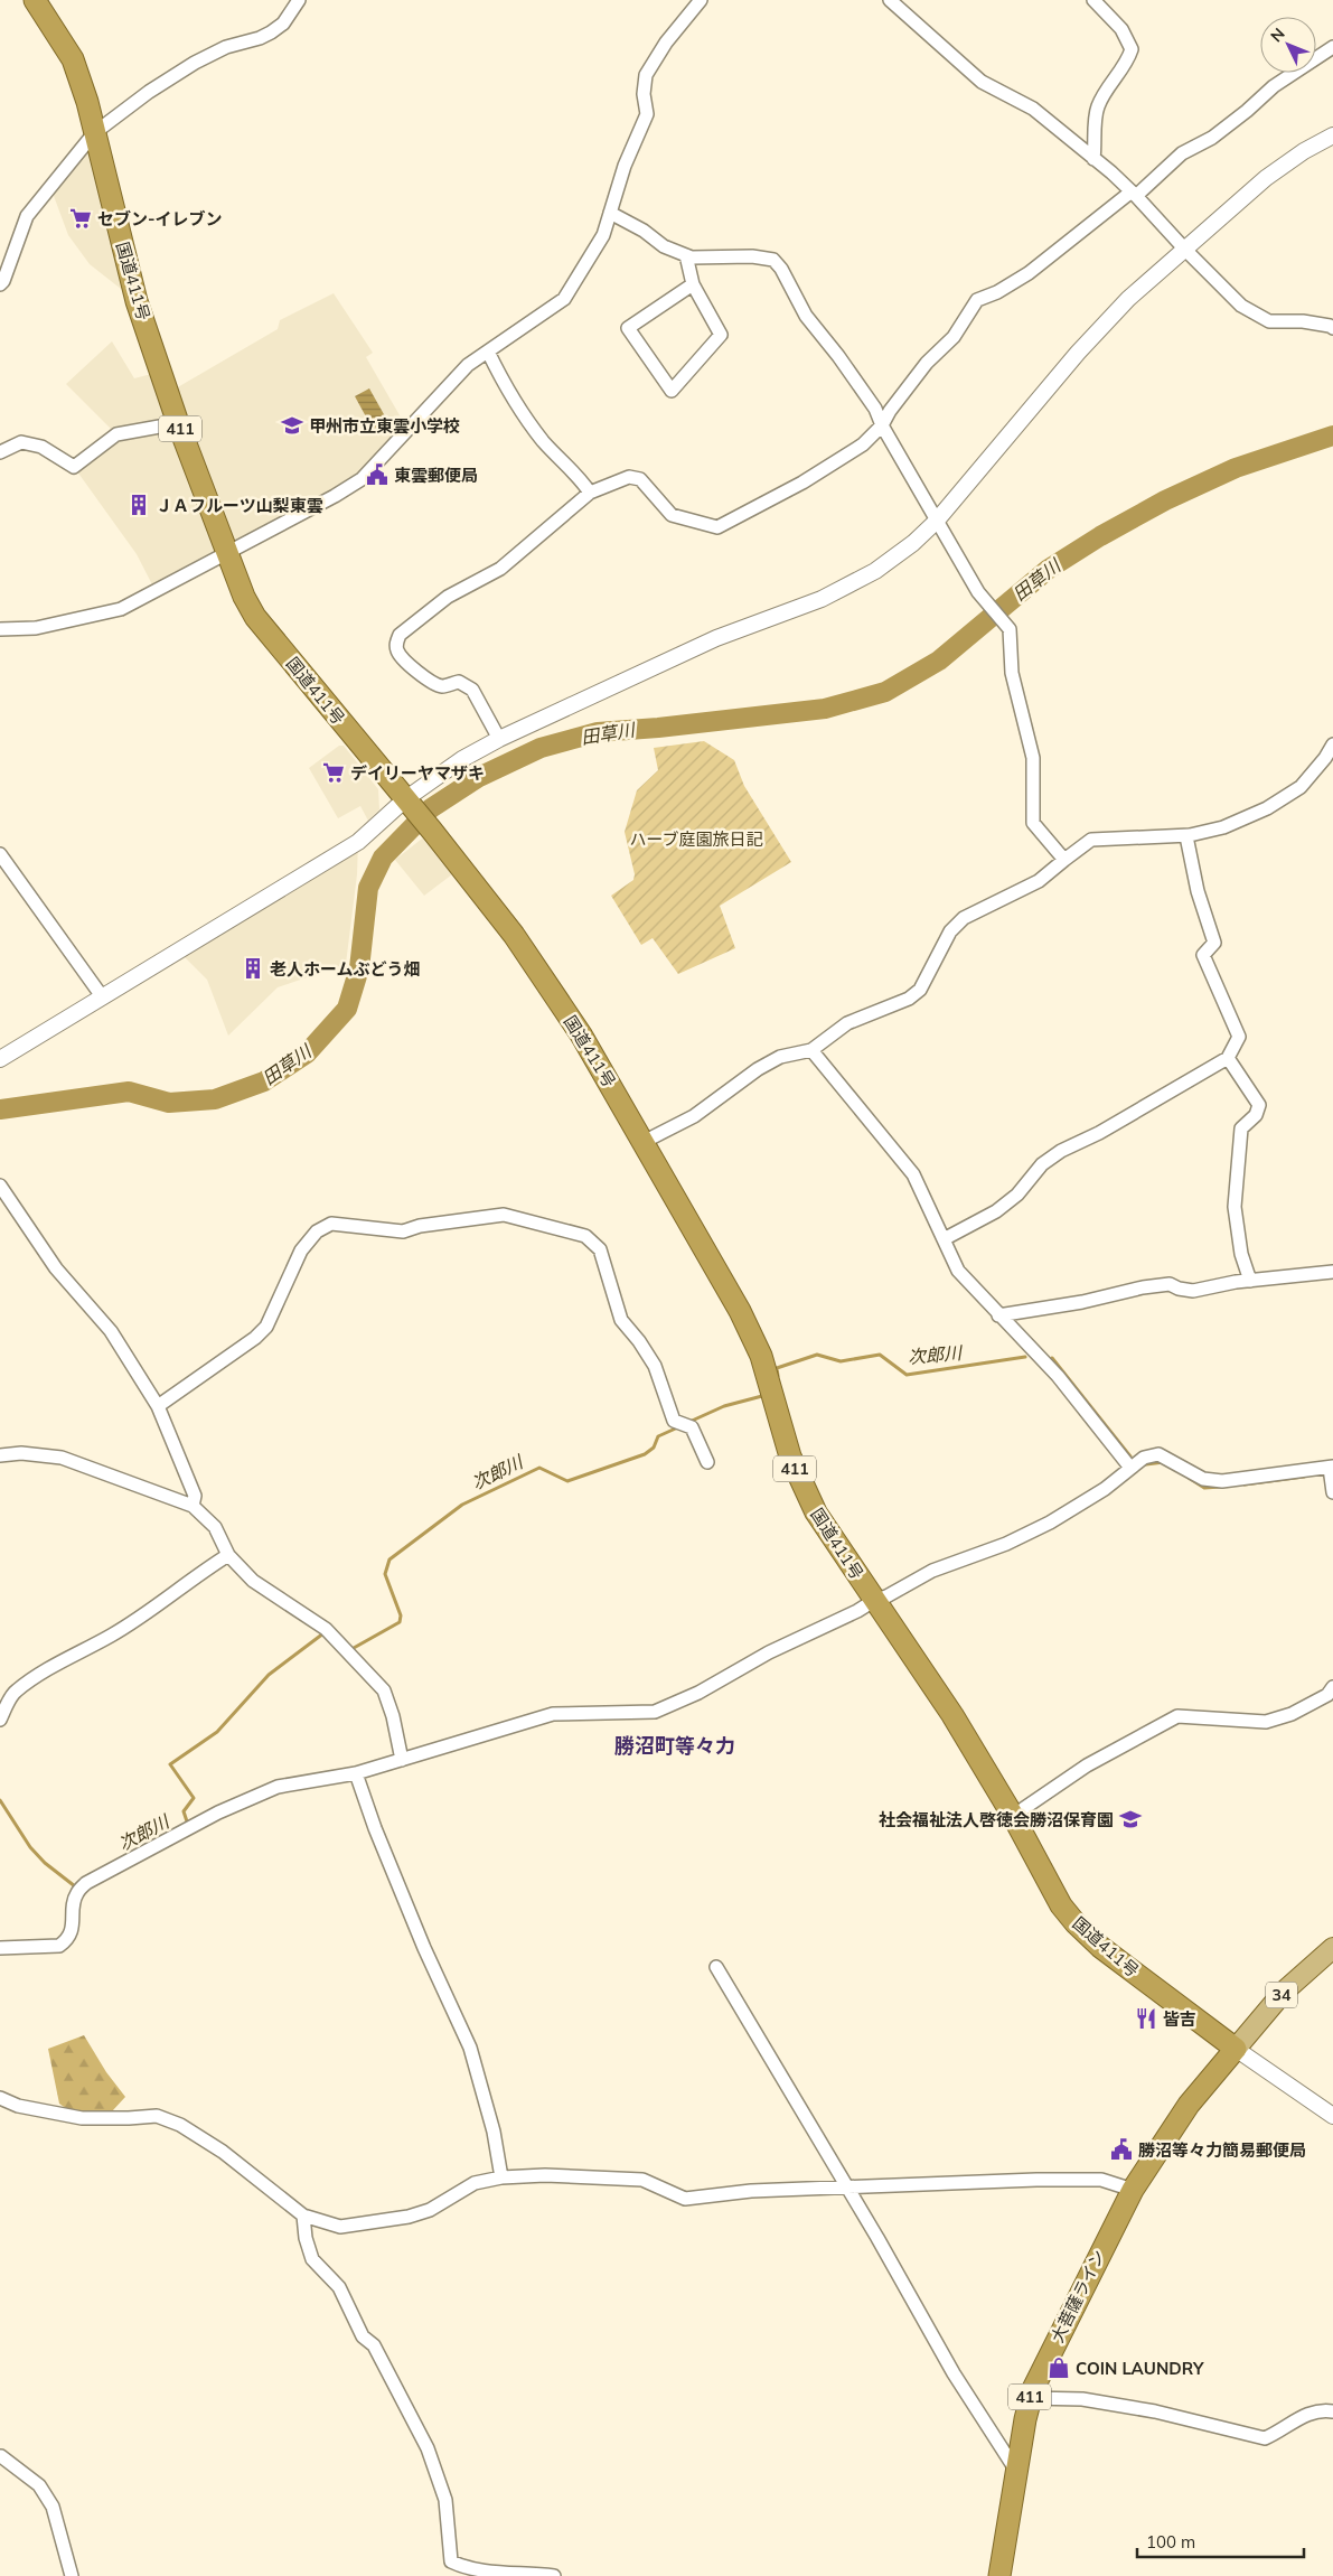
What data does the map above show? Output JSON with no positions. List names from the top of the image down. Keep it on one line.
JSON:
{"streets":{"highway":["国道411号","411","大菩薩ライン"],"main road":["34"]},"crossings":[["国道411号","34"],["国道411号","大菩薩ライン"],["34","大菩薩ライン"]],"districts":["勝沼町等々力"],"water":["田草川","次郎川"],"parks":["ハーブ庭園旅日記"],"places":{"supermarket":["セブン-イレブン","デイリーヤマザキ"],"school or university":["甲州市立東雲小学校","社会福祉法人啓徳会勝沼保育園"],"public building":["東雲郵便局","勝沼等々力簡易郵便局"],"building":["ＪＡフルーツ山梨東雲","老人ホームぶどう畑"],"restaurant":["皆吉"],"shop":["COIN LAUNDRY"]},"scale_bar":"100 m","north":"top left"}
